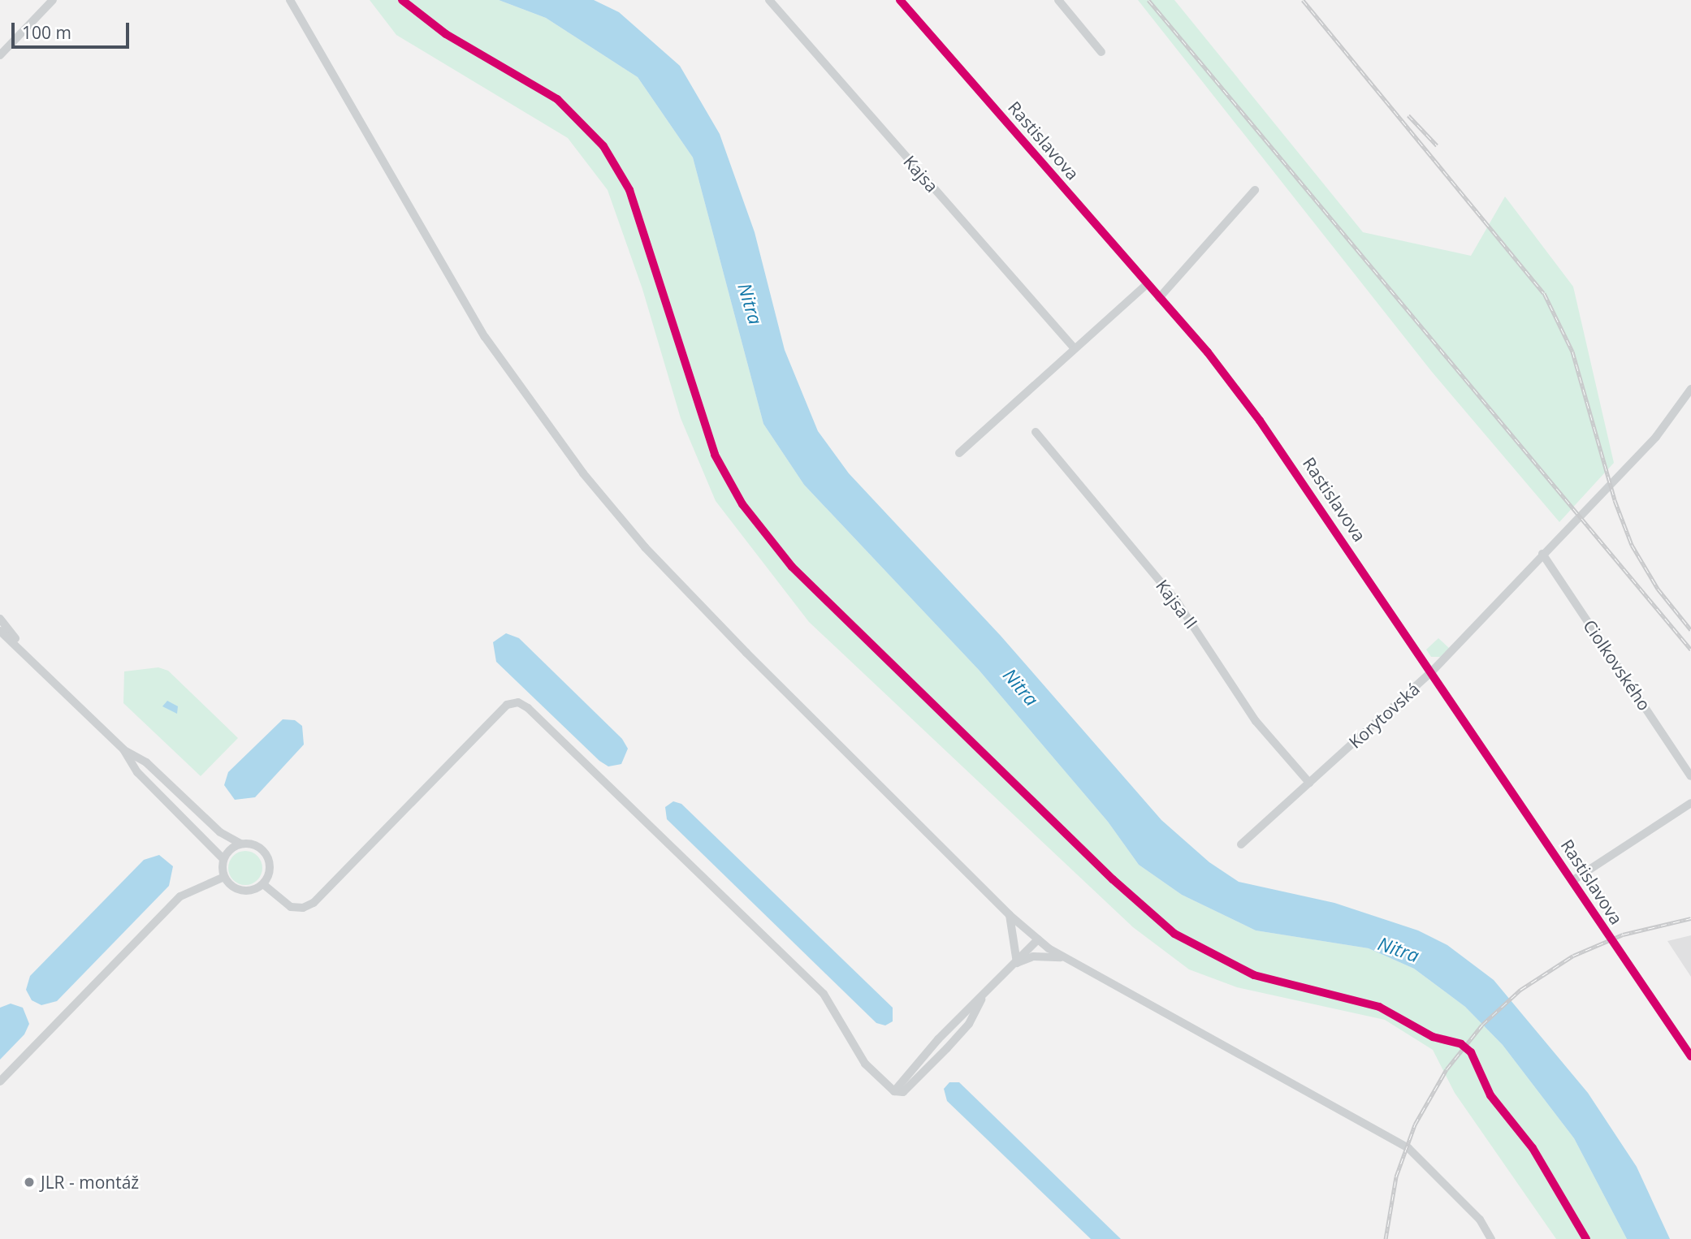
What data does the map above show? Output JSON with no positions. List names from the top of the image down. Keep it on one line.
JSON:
{"streets":{"street":["Rastislavova","Kajsa","Kajsa II","Ciolkovského","Korytovská"]},"crossings":[["Rastislavova","Korytovská"],["Kajsa II","Korytovská"],["Ciolkovského","Korytovská"]],"water":["Nitra"],"places":["JLR - montáž"],"scale_bar":"100 m"}
